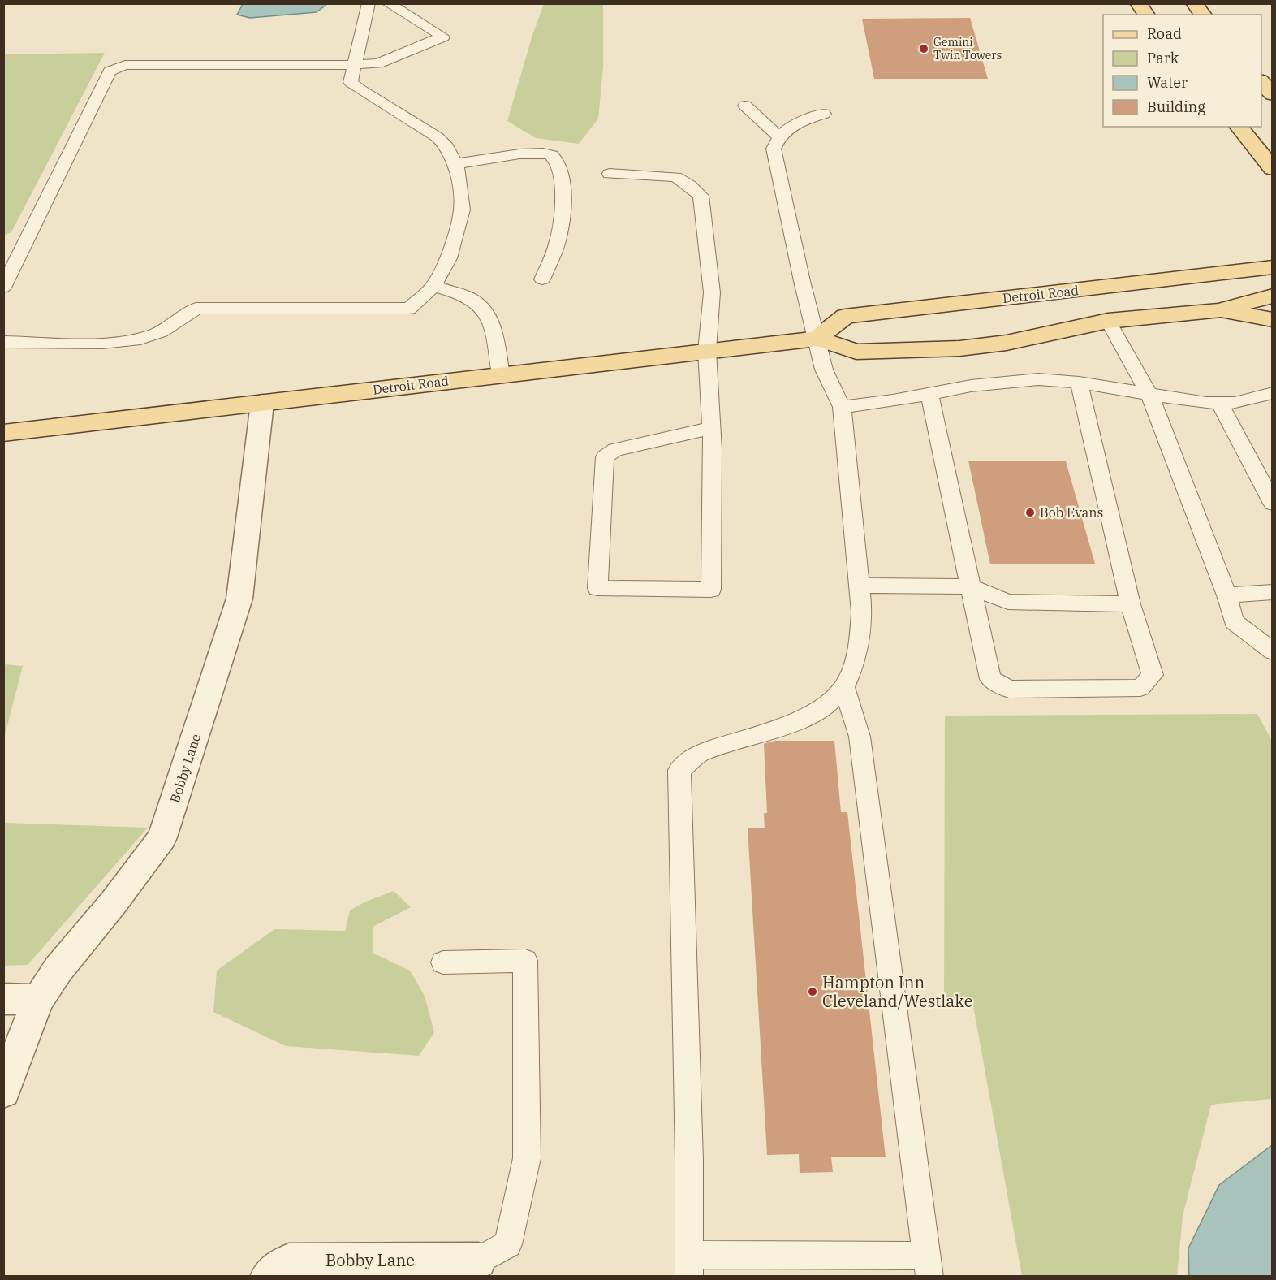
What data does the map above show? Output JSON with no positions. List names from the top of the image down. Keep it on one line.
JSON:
{"streets":{"main road":["Detroit Road"],"street":["Bobby Lane"]},"crossings":[["Detroit Road","Bobby Lane"]],"places":["Gemini Twin Towers","Bob Evans","Hampton Inn Cleveland/Westlake"],"legend":["Road","Park","Water","Building"]}
